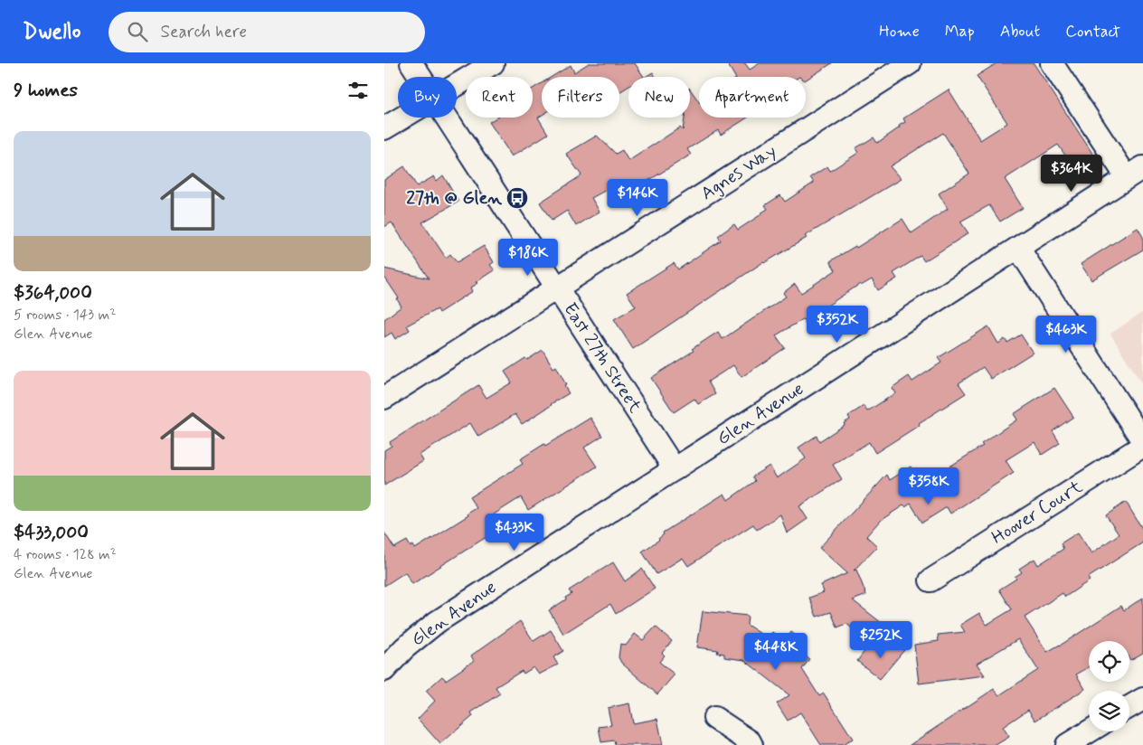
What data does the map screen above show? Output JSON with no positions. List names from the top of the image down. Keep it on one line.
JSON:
{"streets":{"street":["Agnes Way","East 27th Street","Glen Avenue","Hoover Court"]},"crossings":[["Agnes Way","East 27th Street"],["East 27th Street","Glen Avenue"]],"places":{"bus stop":["27th @ Glen"]},"page":{"header":"Dwello","search":"Search here","nav":["Home","Map","About","Contact"],"heading":"9 homes","chip":["Buy","Rent","Filters","New","Apartment"],"list":[{"name":"$364,000","note":"5 rooms · 143 m² · Glen Avenue"},{"name":"$433,000","note":"4 rooms · 128 m² · Glen Avenue"}],"price":["$364K","$146K","$186K","$352K","$463K","$358K","$433K","$252K","$448K"]}}
